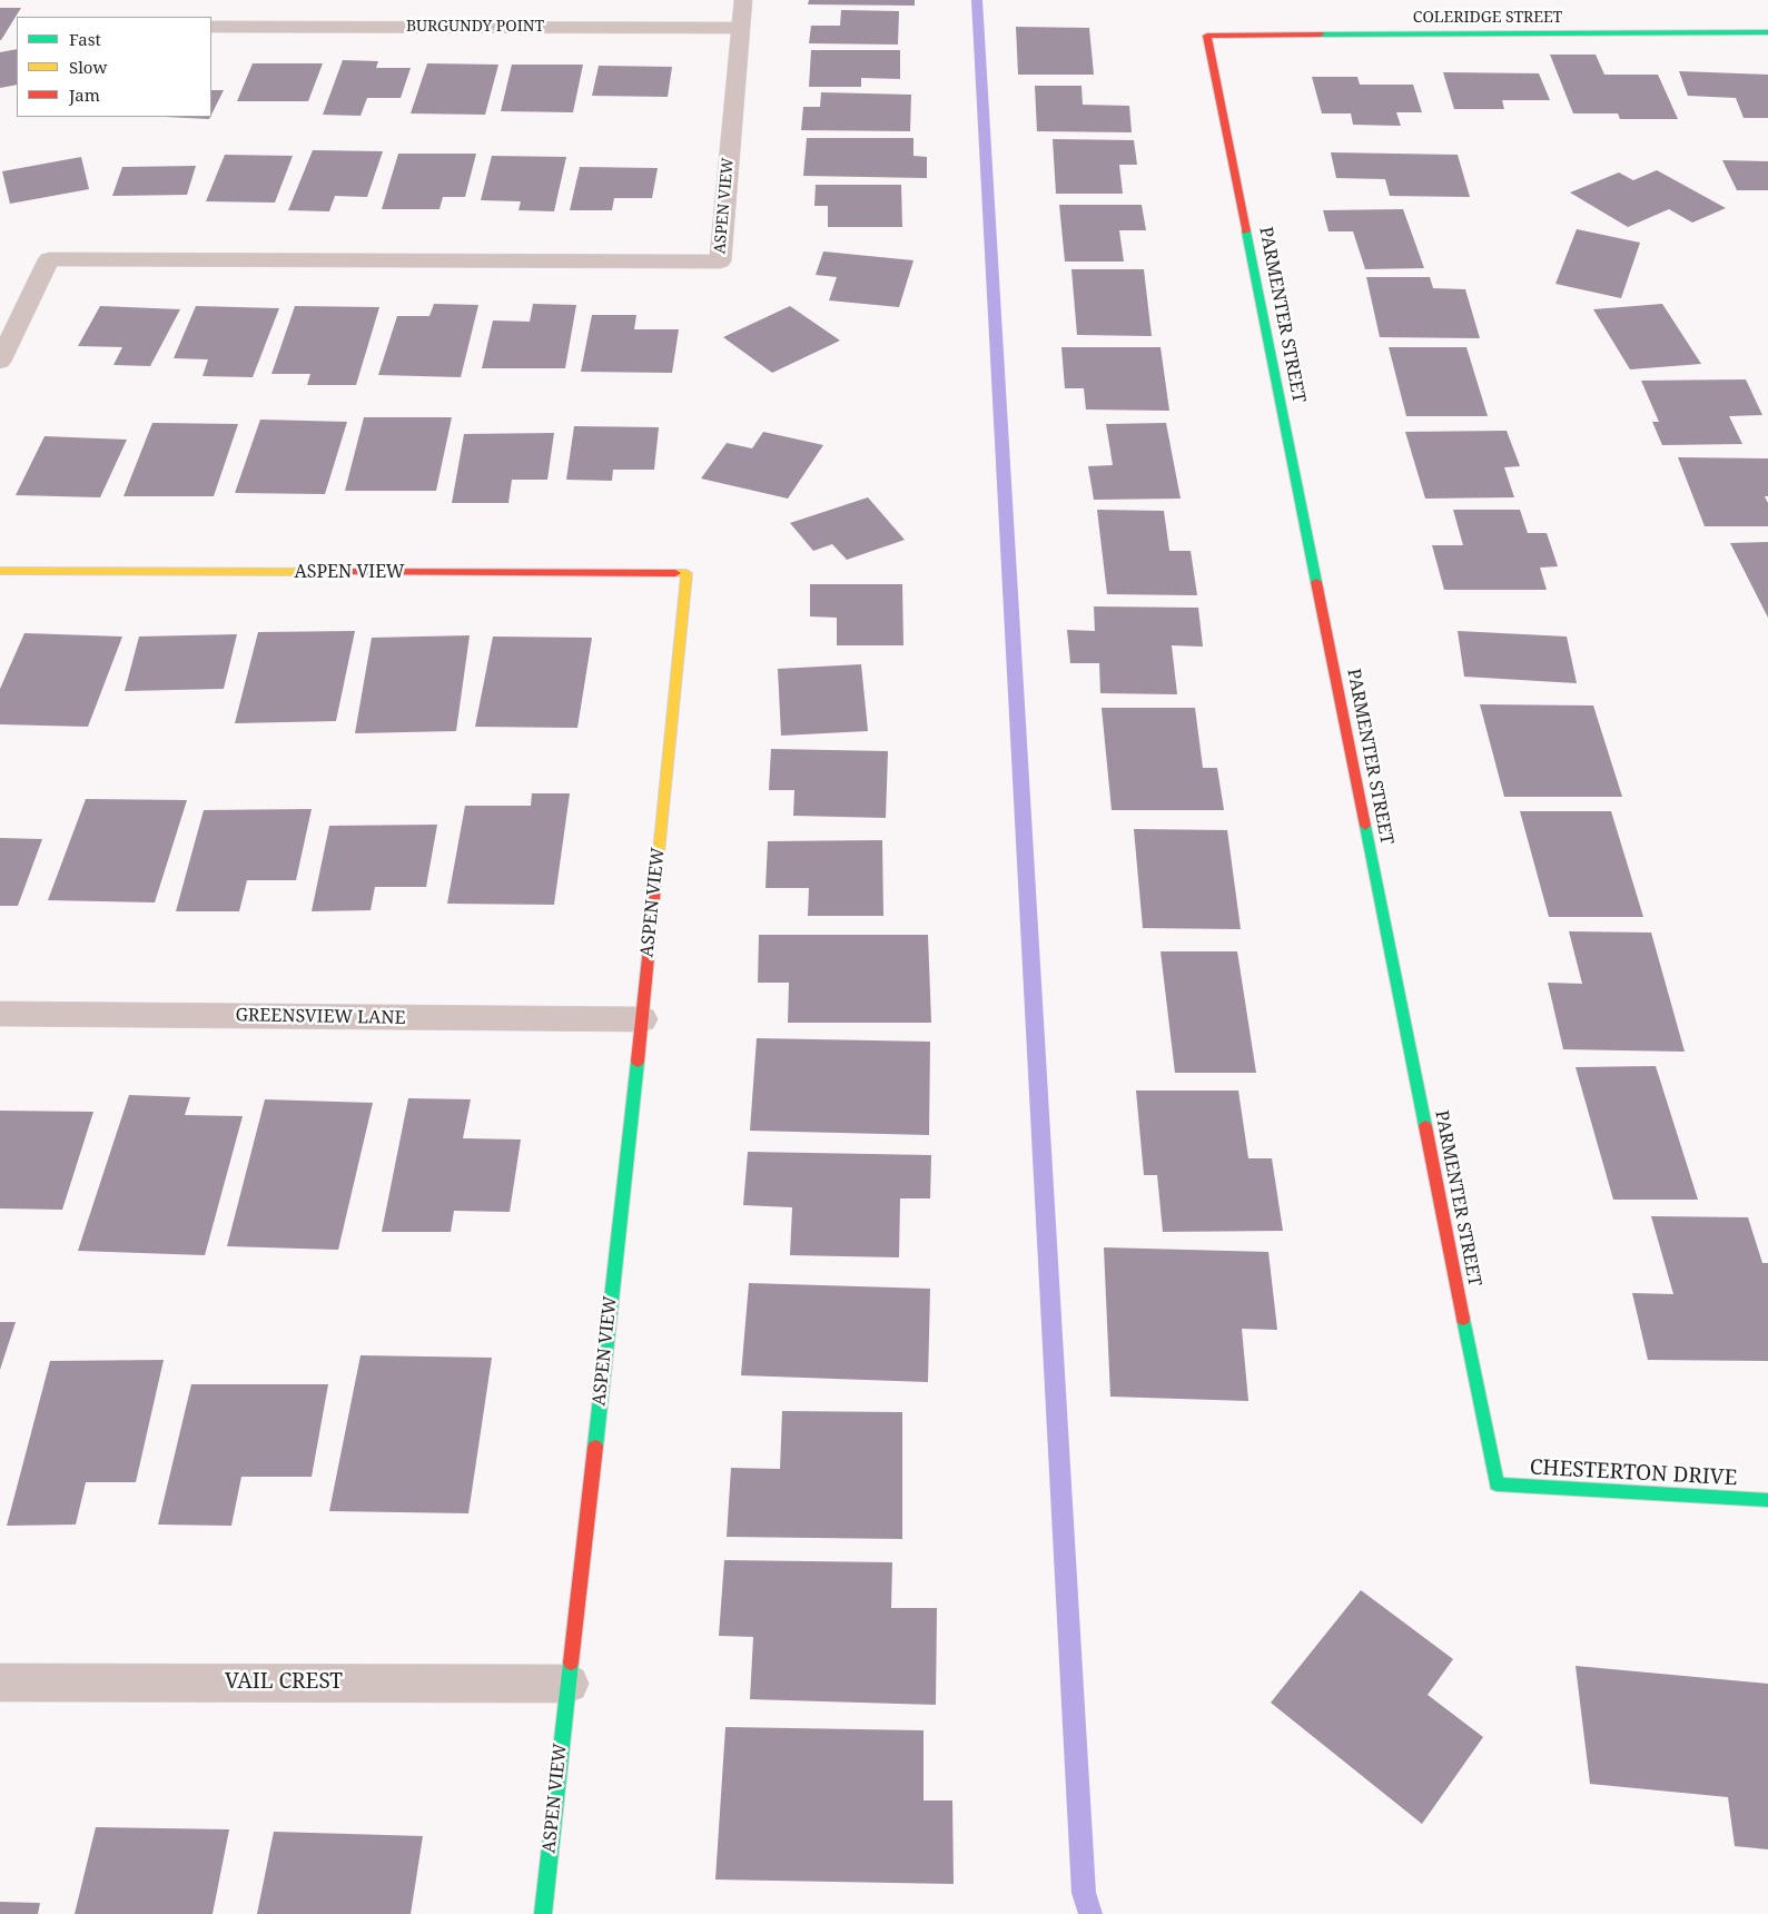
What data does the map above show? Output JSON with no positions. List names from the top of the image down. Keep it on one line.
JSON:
{"streets":{"street":["COLERIDGE STREET","BURGUNDY POINT","ASPEN VIEW","PARMENTER STREET","GREENSVIEW LANE","CHESTERTON DRIVE","VAIL CREST"]},"crossings":[["COLERIDGE STREET","PARMENTER STREET"],["BURGUNDY POINT","ASPEN VIEW"],["ASPEN VIEW","GREENSVIEW LANE"],["ASPEN VIEW","VAIL CREST"],["PARMENTER STREET","CHESTERTON DRIVE"]],"legend":["Fast","Slow","Jam"]}
